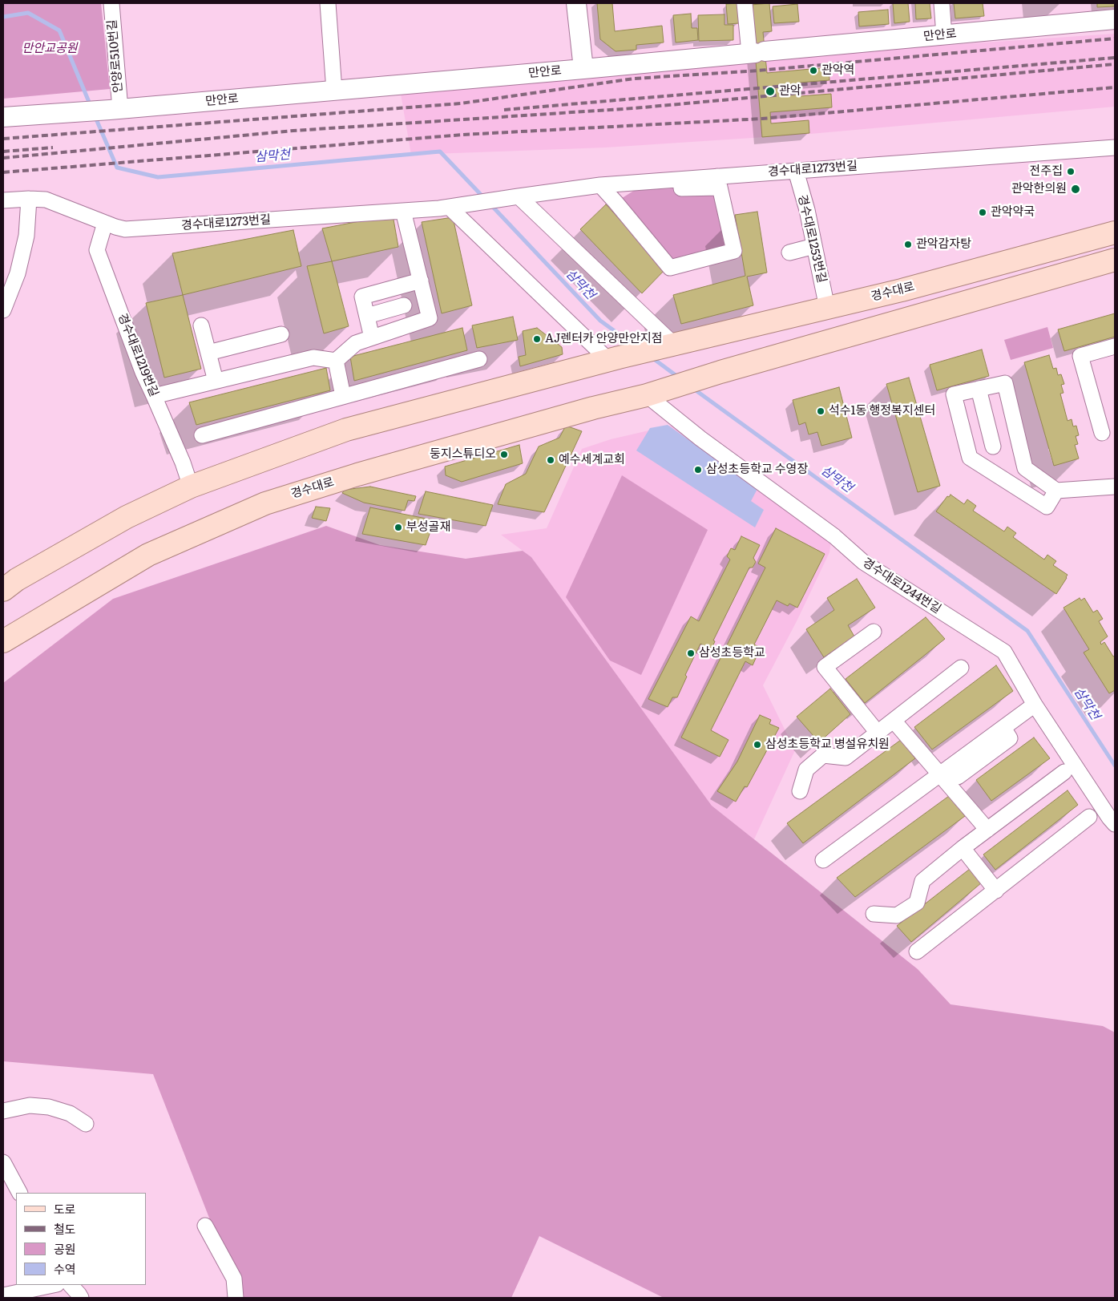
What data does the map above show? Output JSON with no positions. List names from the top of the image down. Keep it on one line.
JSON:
{"streets":{"main road":["경수대로"],"street":["만안로","안양로510번길","경수대로1273번길","경수대로1253번길","경수대로1219번길","경수대로1244번길"]},"crossings":[["만안로","안양로510번길"],["경수대로1273번길","경수대로1253번길"],["경수대로1273번길","경수대로1219번길"],["경수대로1253번길","경수대로"],["경수대로","경수대로1244번길"]],"water":["삼막천"],"parks":["만안교공원"],"places":["관악역","관악","전주집","관악한의원","관악약국","관악감자탕","AJ렌터카 안양만안지점","석수1동 행정복지센터","둥지스튜디오","예수세계교회","삼성초등학교 수영장","부성골재","삼성초등학교","삼성초등학교 병설유치원"],"legend":["도로","철도","공원","수역"]}
